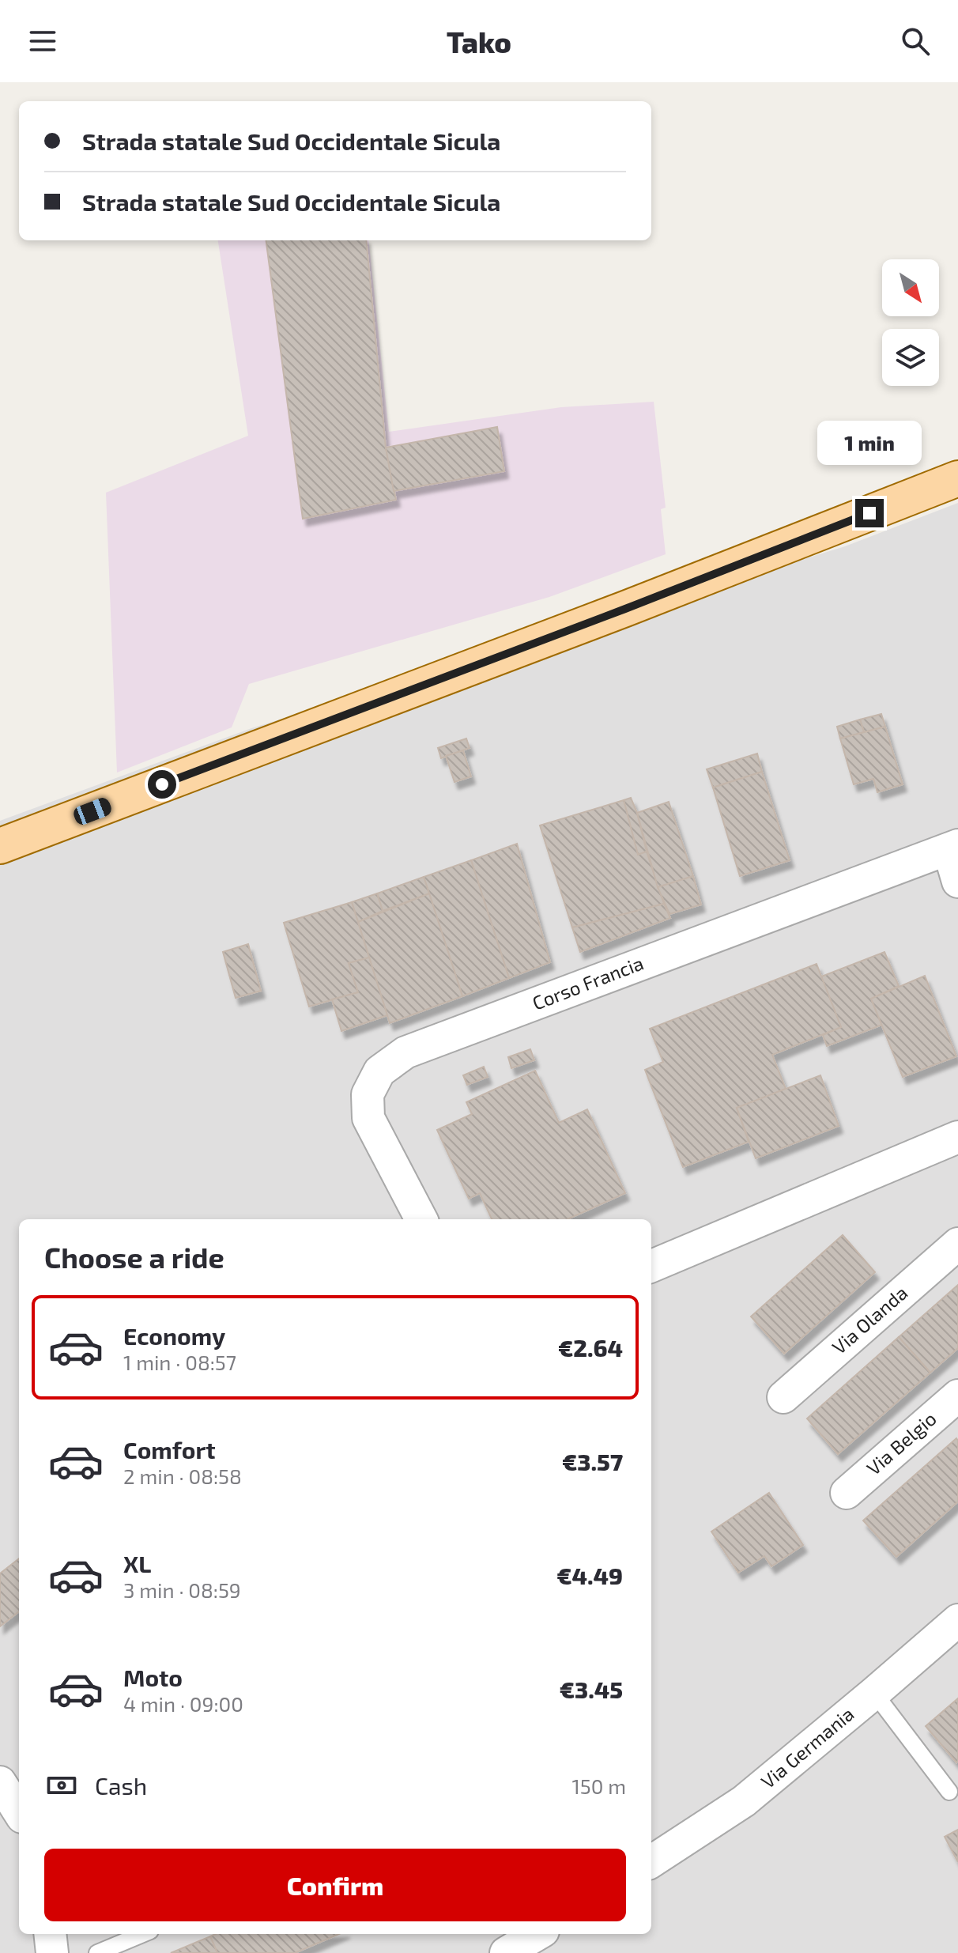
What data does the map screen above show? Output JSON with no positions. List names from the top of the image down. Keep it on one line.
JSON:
{"streets":{"street":["Corso Francia","Via Olanda","Via Belgio","Via Germania"]},"north":"bottom right","page":{"header":"Tako","banner":["Strada statale Sud Occidentale Sicula","Strada statale Sud Occidentale Sicula"],"bubble":"1 min","heading":"Choose a ride","list":[{"name":"Economy","note":"1 min · 08:57","value":"€2.64"},{"name":"Comfort","note":"2 min · 08:58","value":"€3.57"},{"name":"XL","note":"3 min · 08:59","value":"€4.49"},{"name":"Moto","note":"4 min · 09:00","value":"€3.45"}],"pay":["Cash","150 m"],"buttons":"Confirm"}}
